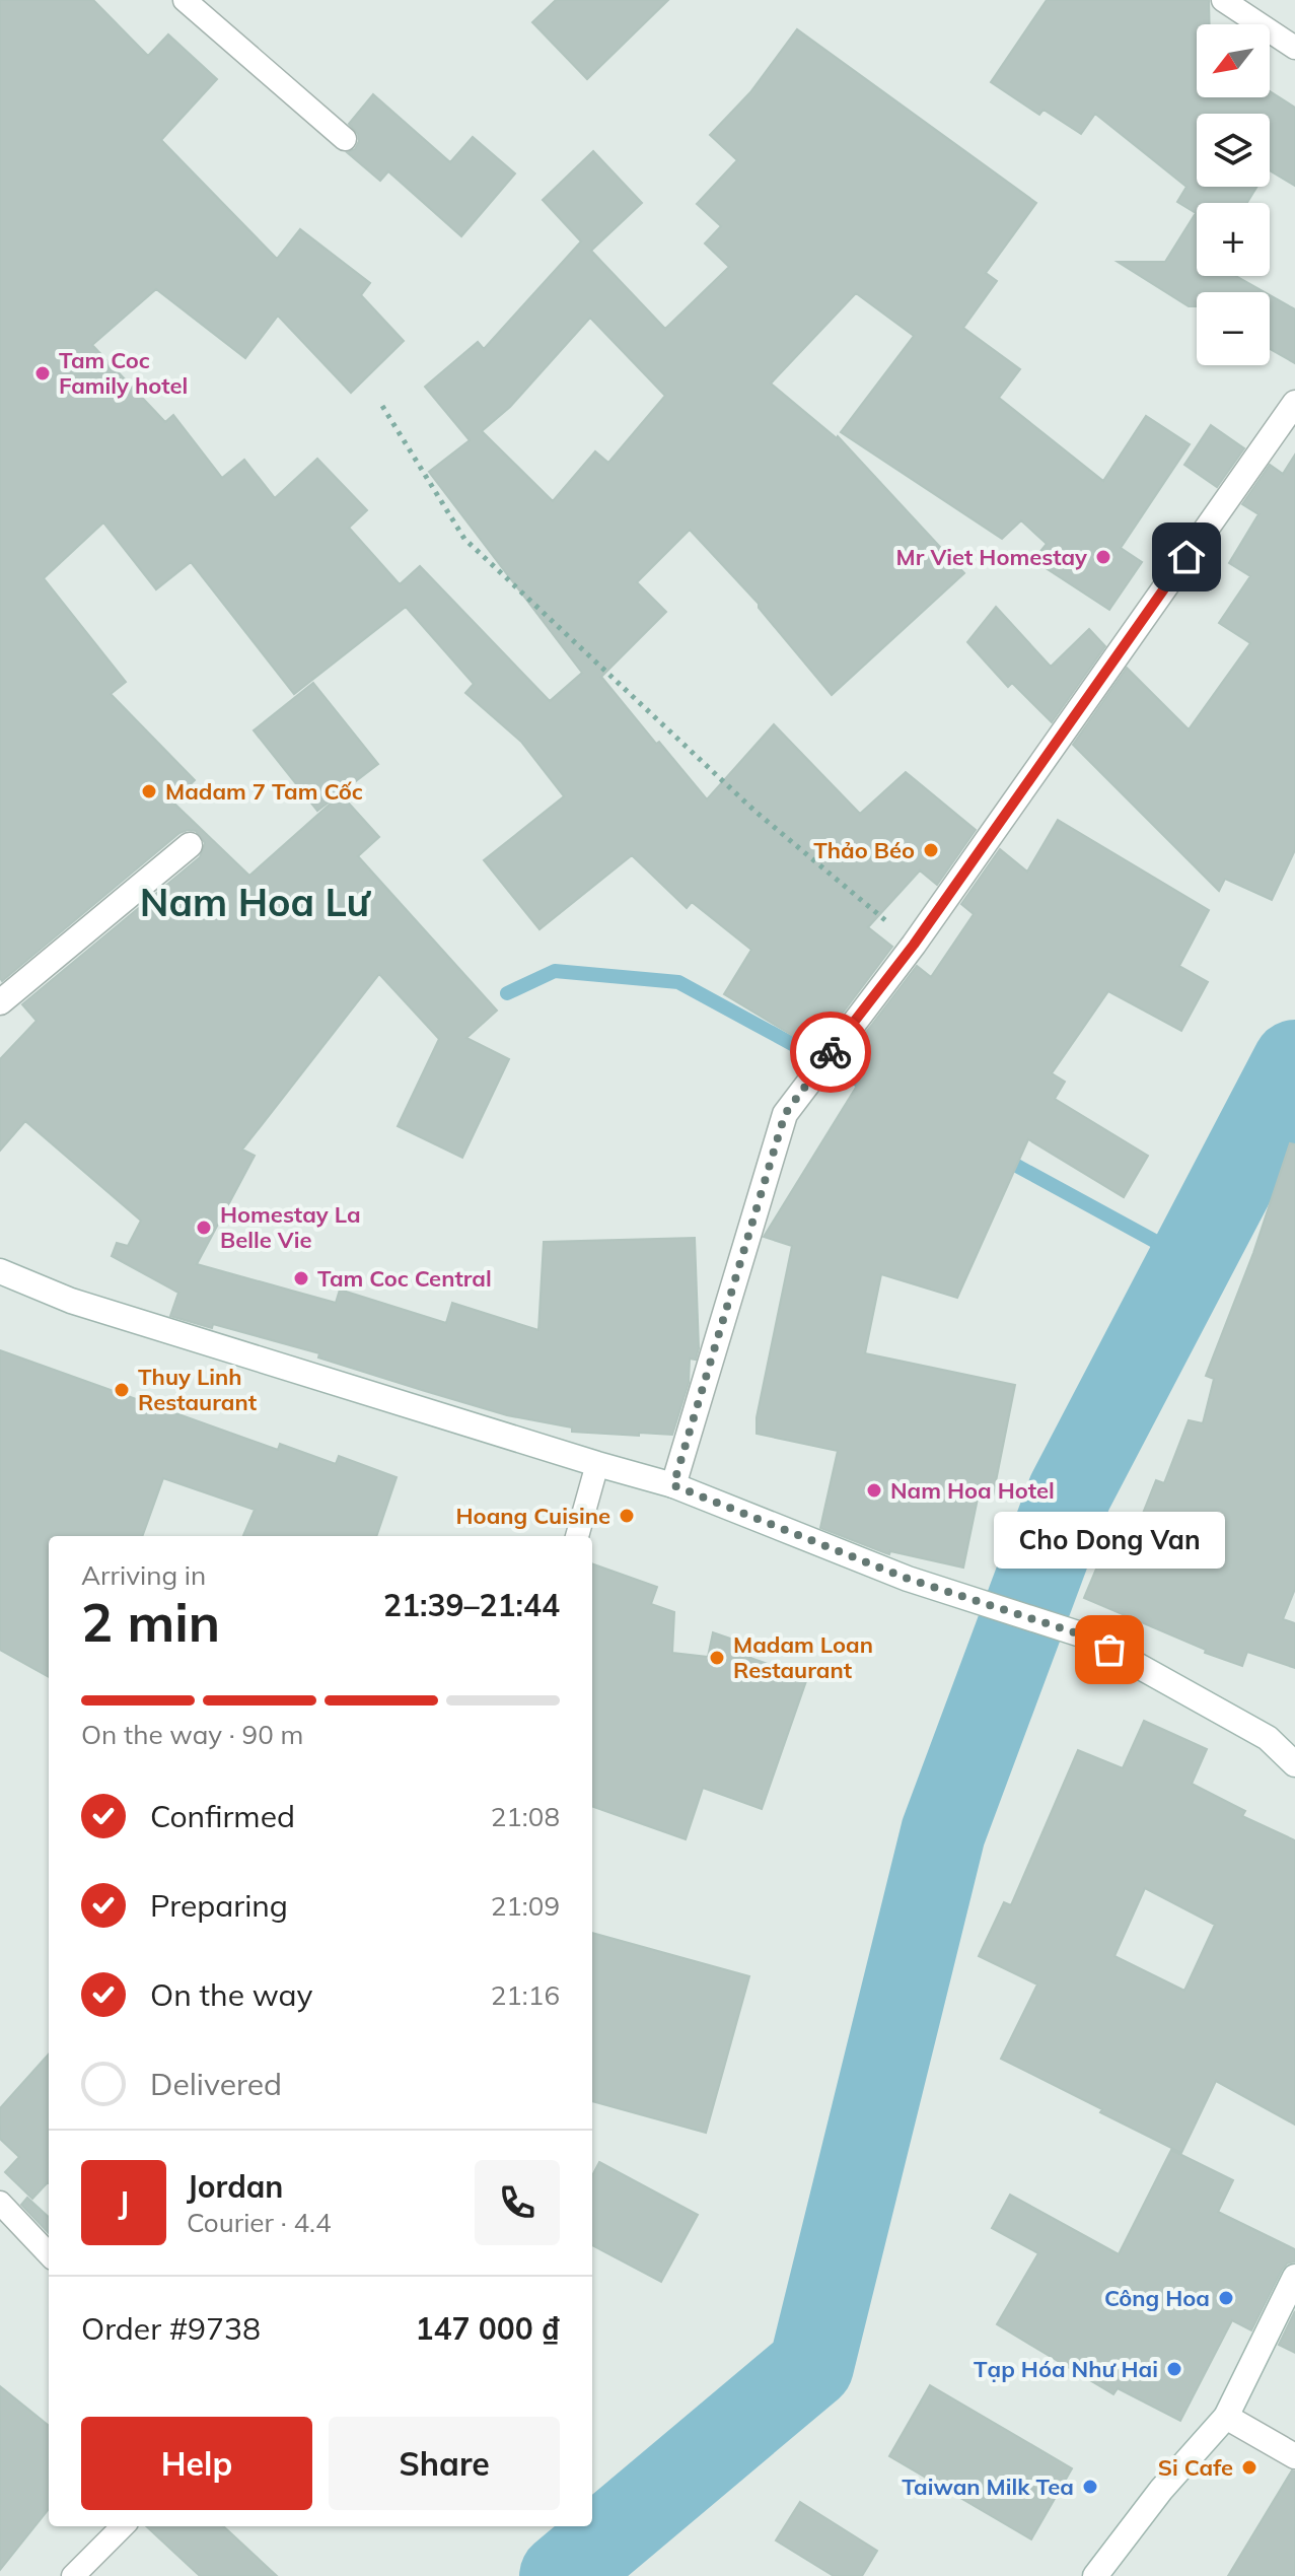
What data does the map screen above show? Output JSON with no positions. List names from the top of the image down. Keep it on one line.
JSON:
{"districts":["Nam Hoa Lư"],"places":["Tam Coc Family hotel","Mr Viet Homestay","Madam 7 Tam Cốc","Thảo Béo","Homestay La Belle Vie","Tam Coc Central","Thuy Linh Restaurant","Nam Hoa Hotel","Hoang Cuisine","Cho Dong Van","Madam Loan Restaurant","Công Hoa","Tạp Hóa Như Hai","Si Cafe","Taiwan Milk Tea"],"north":"bottom left","page":{"map_buttons":["+","−"],"bubble":"Cho Dong Van","heading":["2 min","Arriving in","21:39–21:44"],"panel":["Jordan","Courier · 4.4","Order #9738","147 000 ₫"],"bar":"On the way · 90 m","list":[["Confirmed","21:08"],["Preparing","21:09"],["On the way","21:16"],"Delivered"],"round":"J","buttons":["Help","Share"]}}
